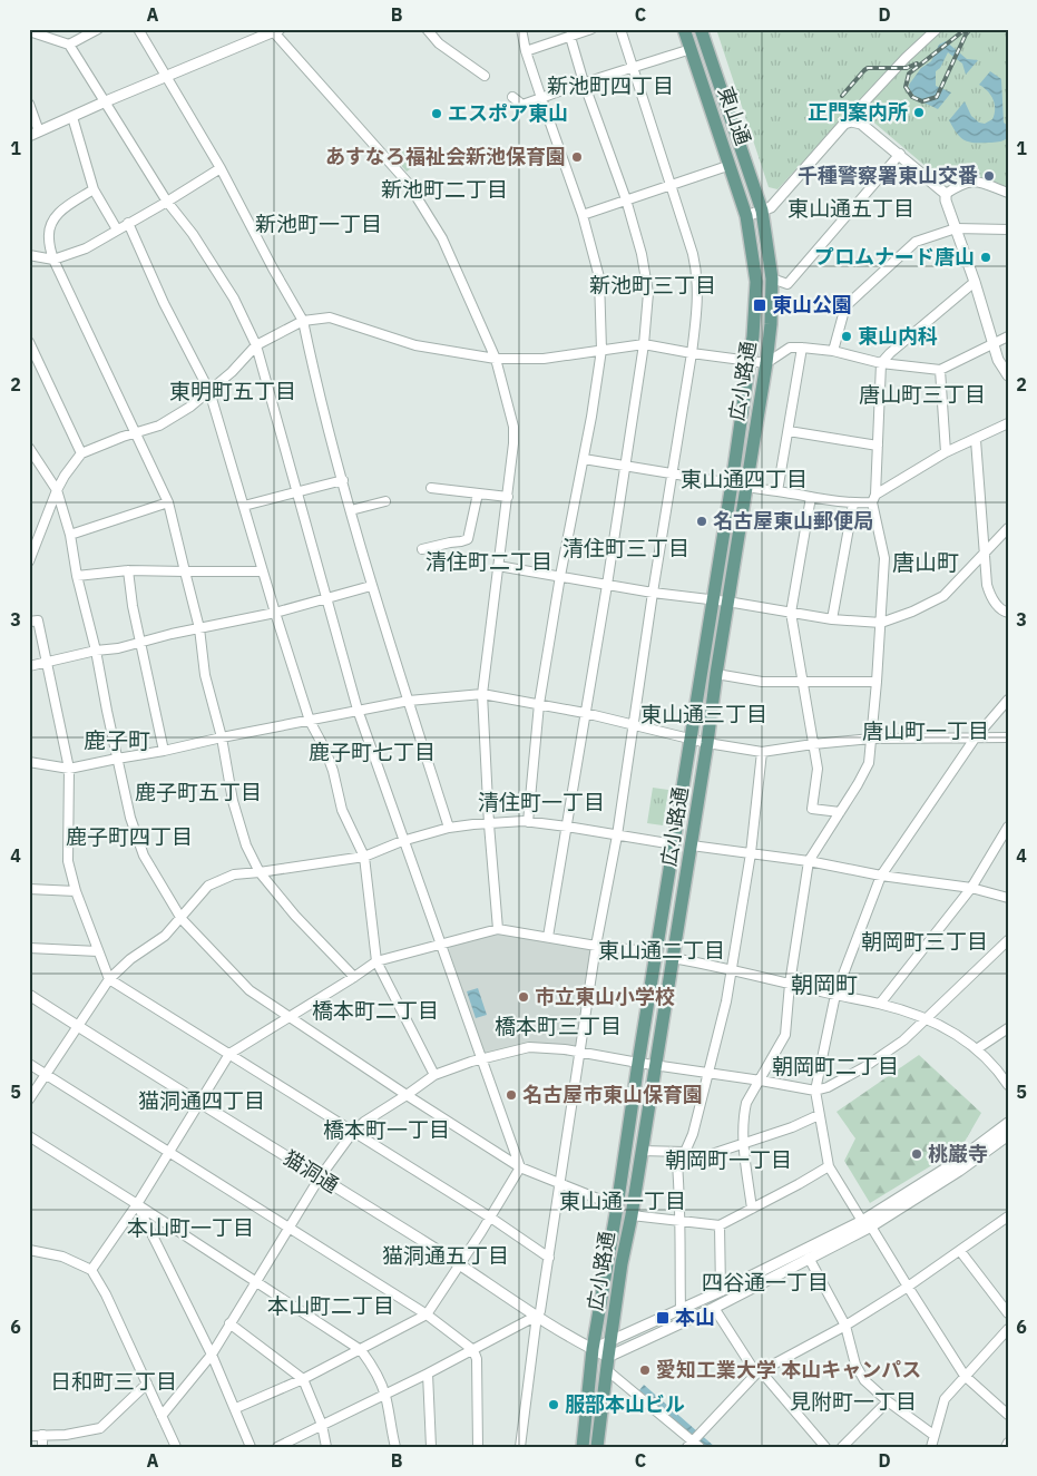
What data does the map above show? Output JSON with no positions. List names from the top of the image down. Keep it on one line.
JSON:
{"streets":{"main road":["東山通","広小路通"],"street":["猫洞通"]},"crossings":[["東山通","広小路通"],["広小路通","猫洞通"]],"districts":["新池町四丁目","新池町二丁目","東山通五丁目","新池町一丁目","新池町三丁目","東明町五丁目","唐山町三丁目","東山通四丁目","清住町三丁目","清住町二丁目","唐山町","東山通三丁目","唐山町一丁目","鹿子町","鹿子町七丁目","鹿子町五丁目","清住町一丁目","鹿子町四丁目","朝岡町三丁目","東山通二丁目","朝岡町","橋本町二丁目","橋本町三丁目","朝岡町二丁目","猫洞通四丁目","橋本町一丁目","朝岡町一丁目","東山通一丁目","本山町一丁目","猫洞通五丁目","四谷通一丁目","本山町二丁目","日和町三丁目","見附町一丁目"],"places":{"other":["正門案内所","エスポア東山","あすなろ福祉会新池保育園","千種警察署東山交番","プロムナード唐山","東山内科","名古屋東山郵便局","市立東山小学校","名古屋市東山保育園","桃巌寺","愛知工業大学 本山キャンパス","服部本山ビル"],"transit":["東山公園","本山"]},"grid":{"columns":["A","B","C","D"],"rows":["1","2","3","4","5","6"]}}
